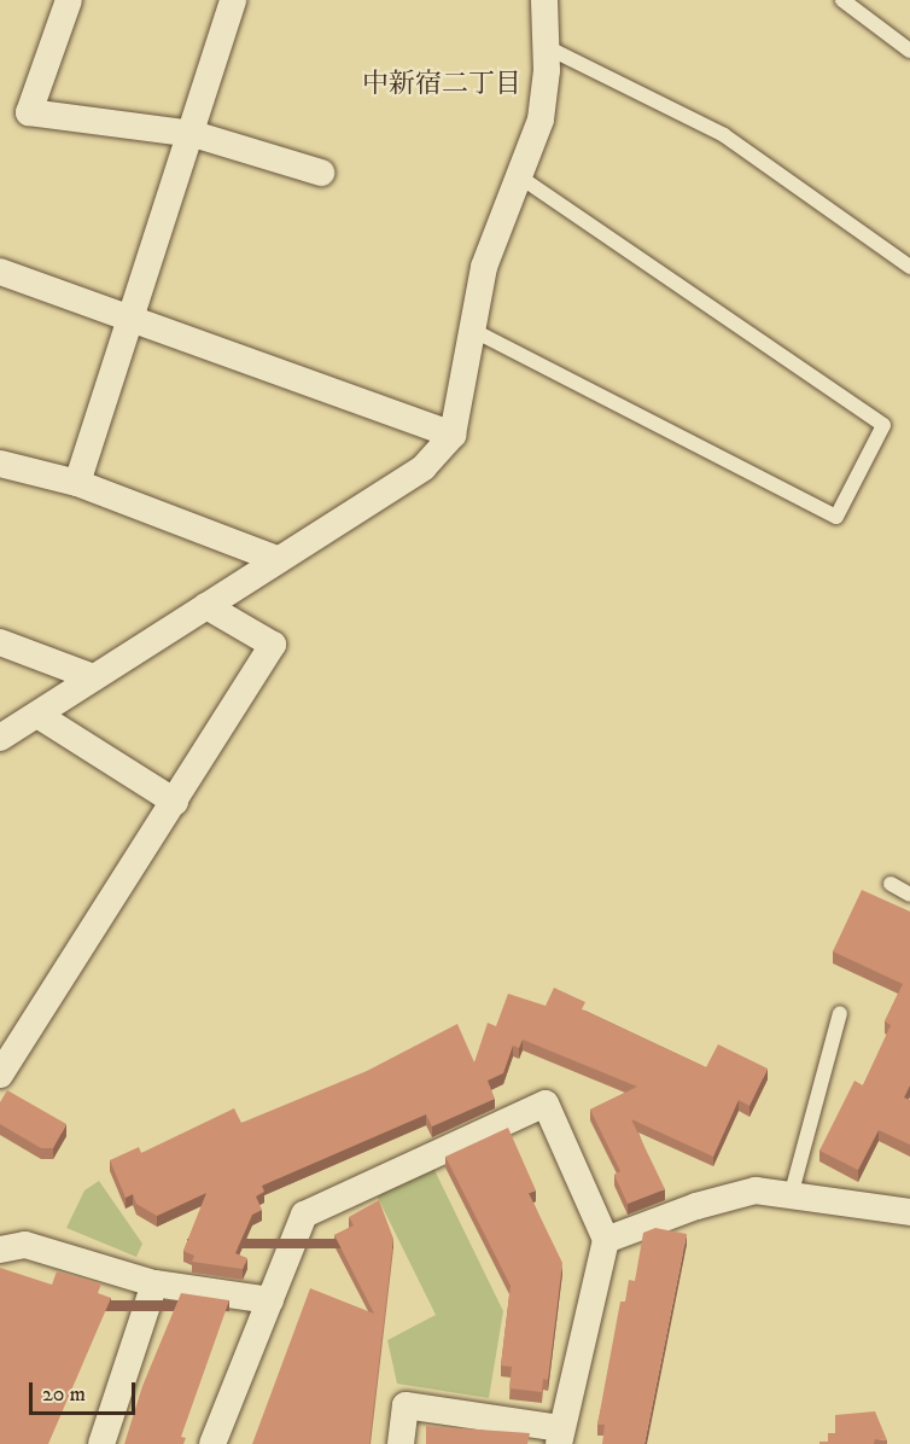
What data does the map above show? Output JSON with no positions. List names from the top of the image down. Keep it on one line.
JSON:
{"districts":["中新宿二丁目"],"scale_bar":"20 m"}
